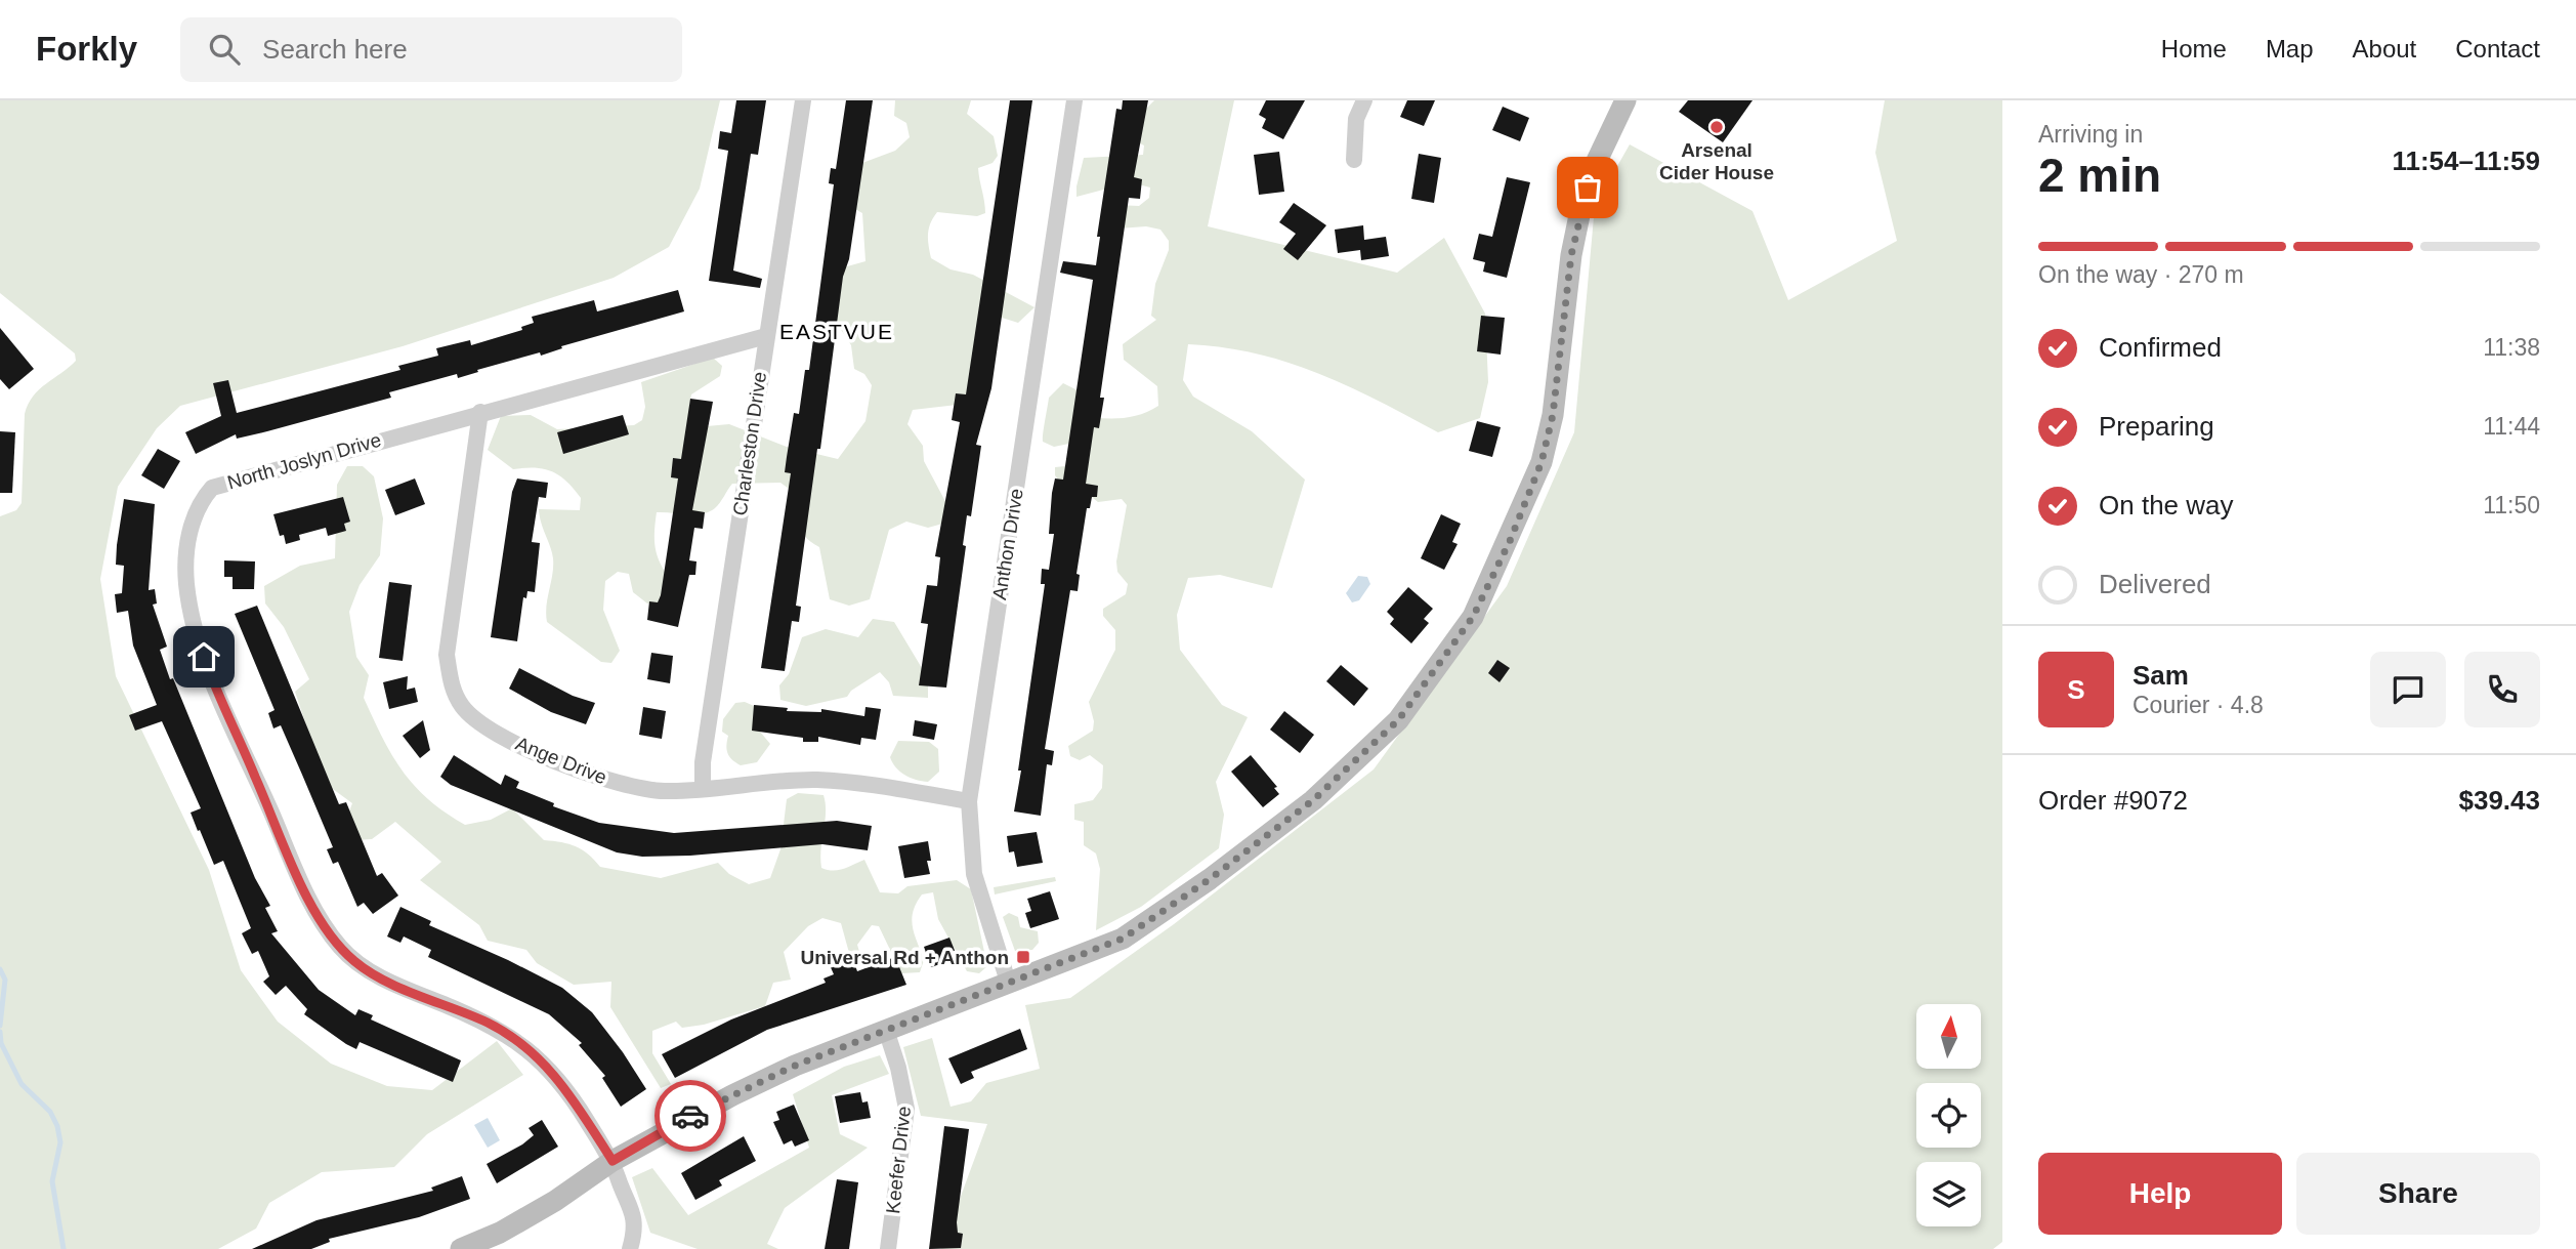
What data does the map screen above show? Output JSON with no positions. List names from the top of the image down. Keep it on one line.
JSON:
{"streets":{"street":["Charleston Drive","North Joslyn Drive","Anthon Drive","Ange Drive","Keefer Drive"]},"crossings":[["Charleston Drive","North Joslyn Drive"],["Charleston Drive","Ange Drive"],["North Joslyn Drive","Ange Drive"],["Anthon Drive","Ange Drive"]],"districts":["EASTVUE"],"places":{"other":["Arsenal Cider House"],"transit":["Universal Rd + Anthon"]},"north":"top","page":{"header":"Forkly","search":"Search here","nav":["Home","Map","About","Contact"],"heading":["2 min","Arriving in","11:54–11:59"],"panel":["Sam","Courier · 4.8","Order #9072","$39.43"],"bar":"On the way · 270 m","list":[["Confirmed","11:38"],["Preparing","11:44"],["On the way","11:50"],"Delivered"],"round":"S","buttons":["Help","Share"]}}
